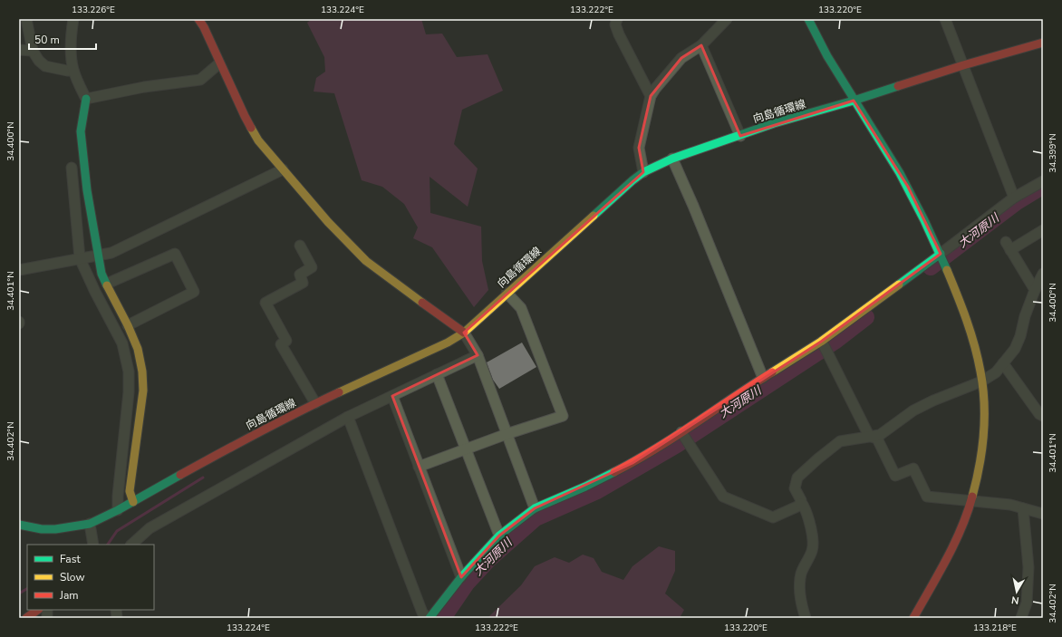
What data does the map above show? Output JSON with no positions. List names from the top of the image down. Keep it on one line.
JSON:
{"streets":{"street":["向島循環線"]},"water":["大河原川"],"legend":["Fast","Slow","Jam"],"scale_bar":"50 m","north":"bottom","coordinates":["133.226°E","133.224°E","133.222°E","133.220°E","34.400°N","34.399°N","34.401°N","34.402°N","133.218°E"]}
